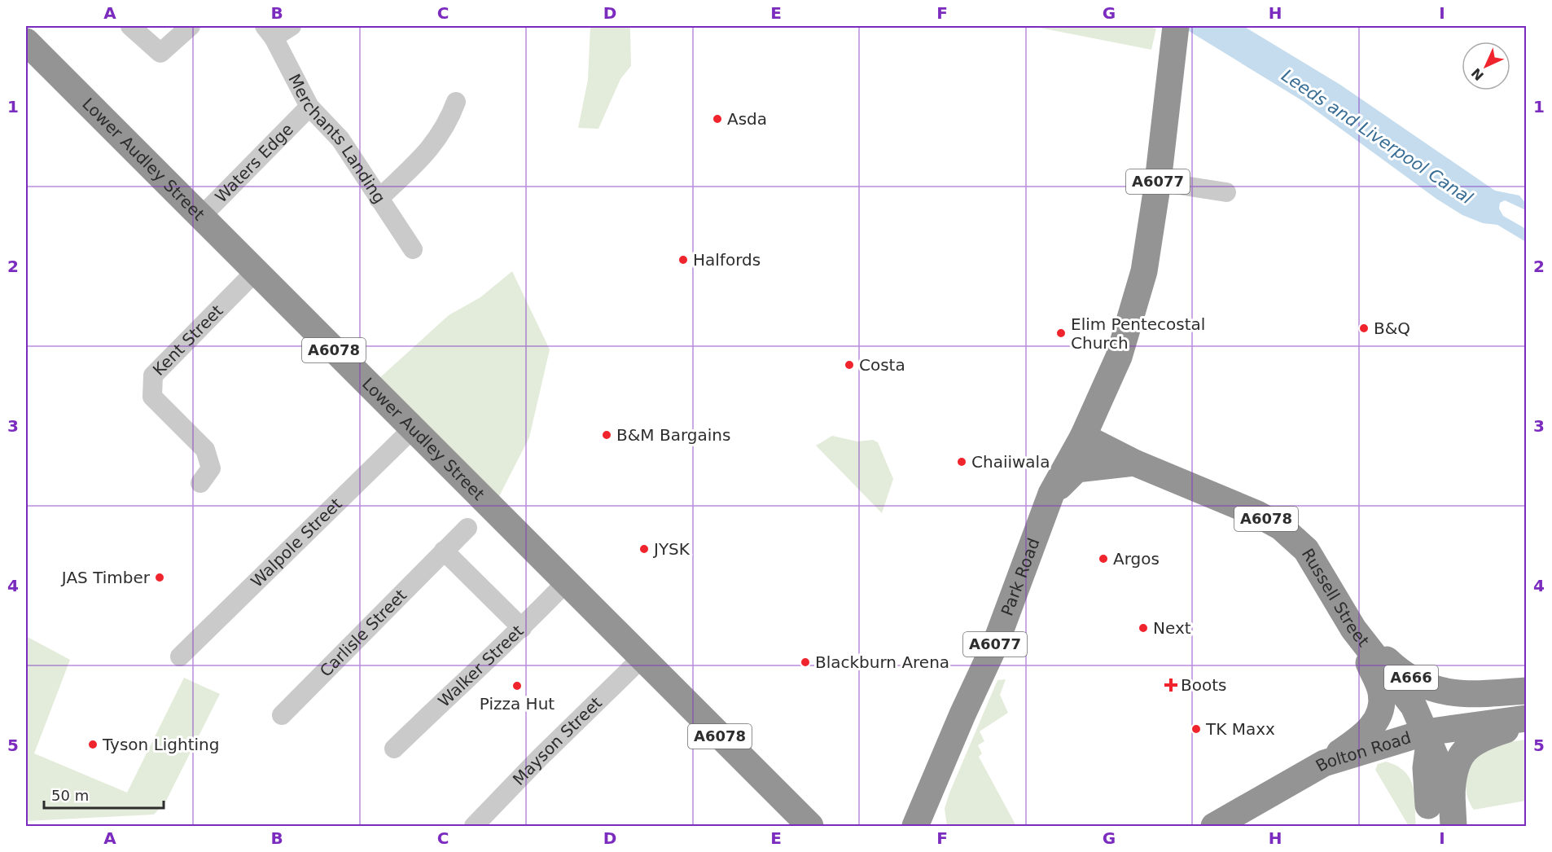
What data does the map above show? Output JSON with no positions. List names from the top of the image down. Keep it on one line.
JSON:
{"streets":{"highway":["Lower Audley Street","A6077","A6078","Park Road","Russell Street","A666","Bolton Road"],"street":["Merchants Landing","Waters Edge","Kent Street","Walpole Street","Carlisle Street","Walker Street","Mayson Street"]},"crossings":[["Merchants Landing","Waters Edge"],["Lower Audley Street","Waters Edge"],["Lower Audley Street","Kent Street"],["Lower Audley Street","Walpole Street"],["Lower Audley Street","Walker Street"],["Lower Audley Street","Mayson Street"],["A6077","Park Road"],["A6077","Russell Street"],["Park Road","Russell Street"],["Russell Street","A666"],["Russell Street","Bolton Road"]],"water":["Leeds and Liverpool Canal"],"places":{"other":["Asda","Halfords","B&Q","Elim Pentecostal Church","Costa","B&M Bargains","Chaiiwala","JYSK","Argos","JAS Timber","Next","Blackburn Arena","Pizza Hut","TK Maxx","Tyson Lighting"],"health":["Boots"]},"scale_bar":"50 m","north":"bottom left","grid":{"columns":["A","B","C","D","E","F","G","H","I"],"rows":["1","2","3","4","5"]}}
